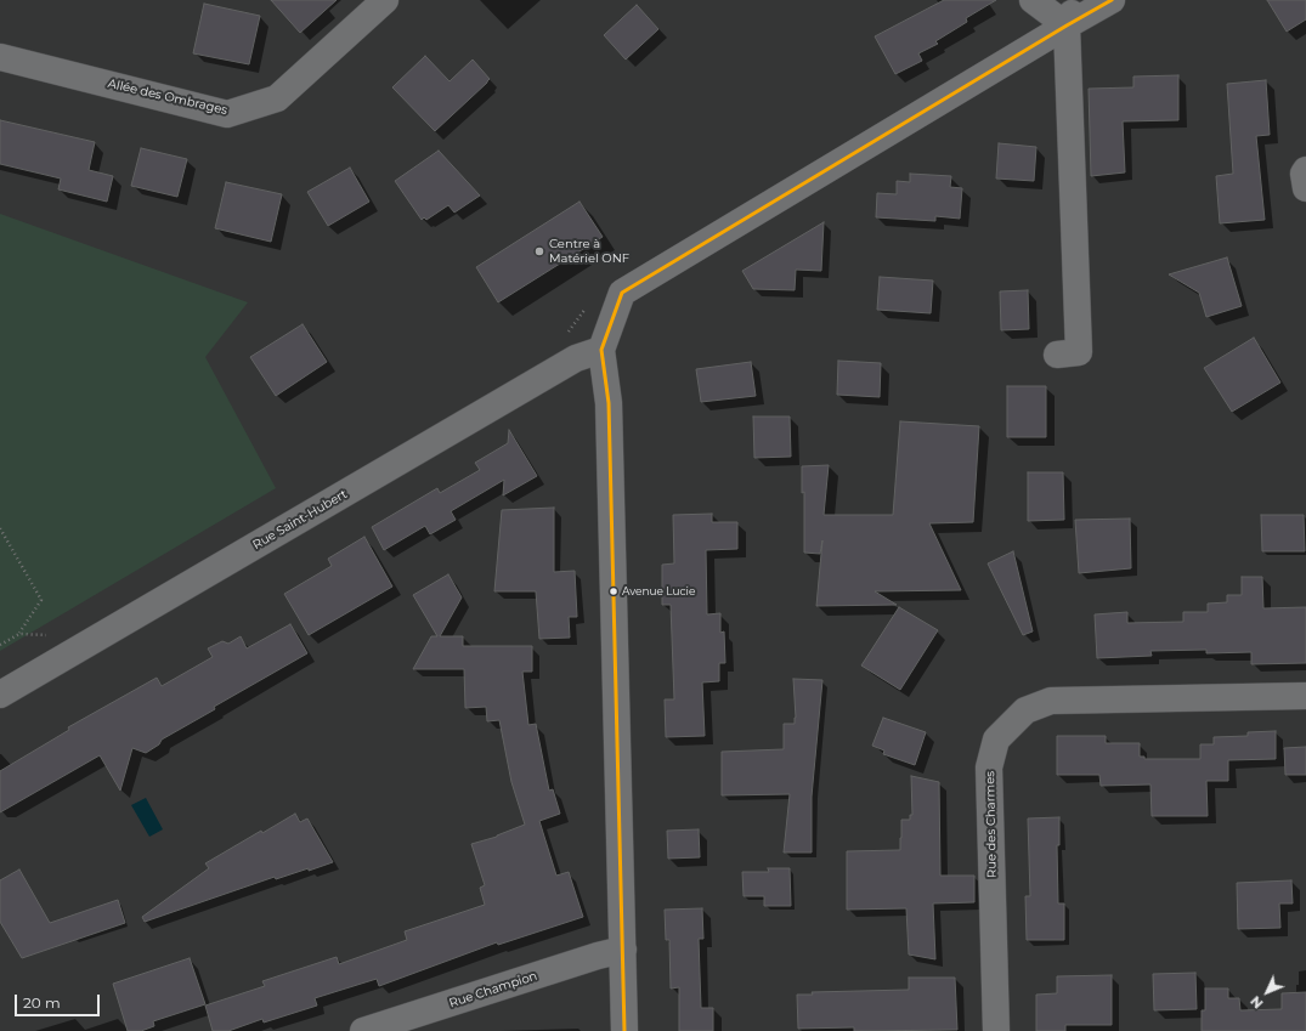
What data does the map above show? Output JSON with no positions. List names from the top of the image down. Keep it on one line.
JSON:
{"streets":{"street":["Allée des Ombrages","Rue Saint-Hubert","Rue des Charmes","Rue Champion"]},"places":["Centre à Matériel ONF","Avenue Lucie"],"scale_bar":"20 m","north":"bottom left"}
